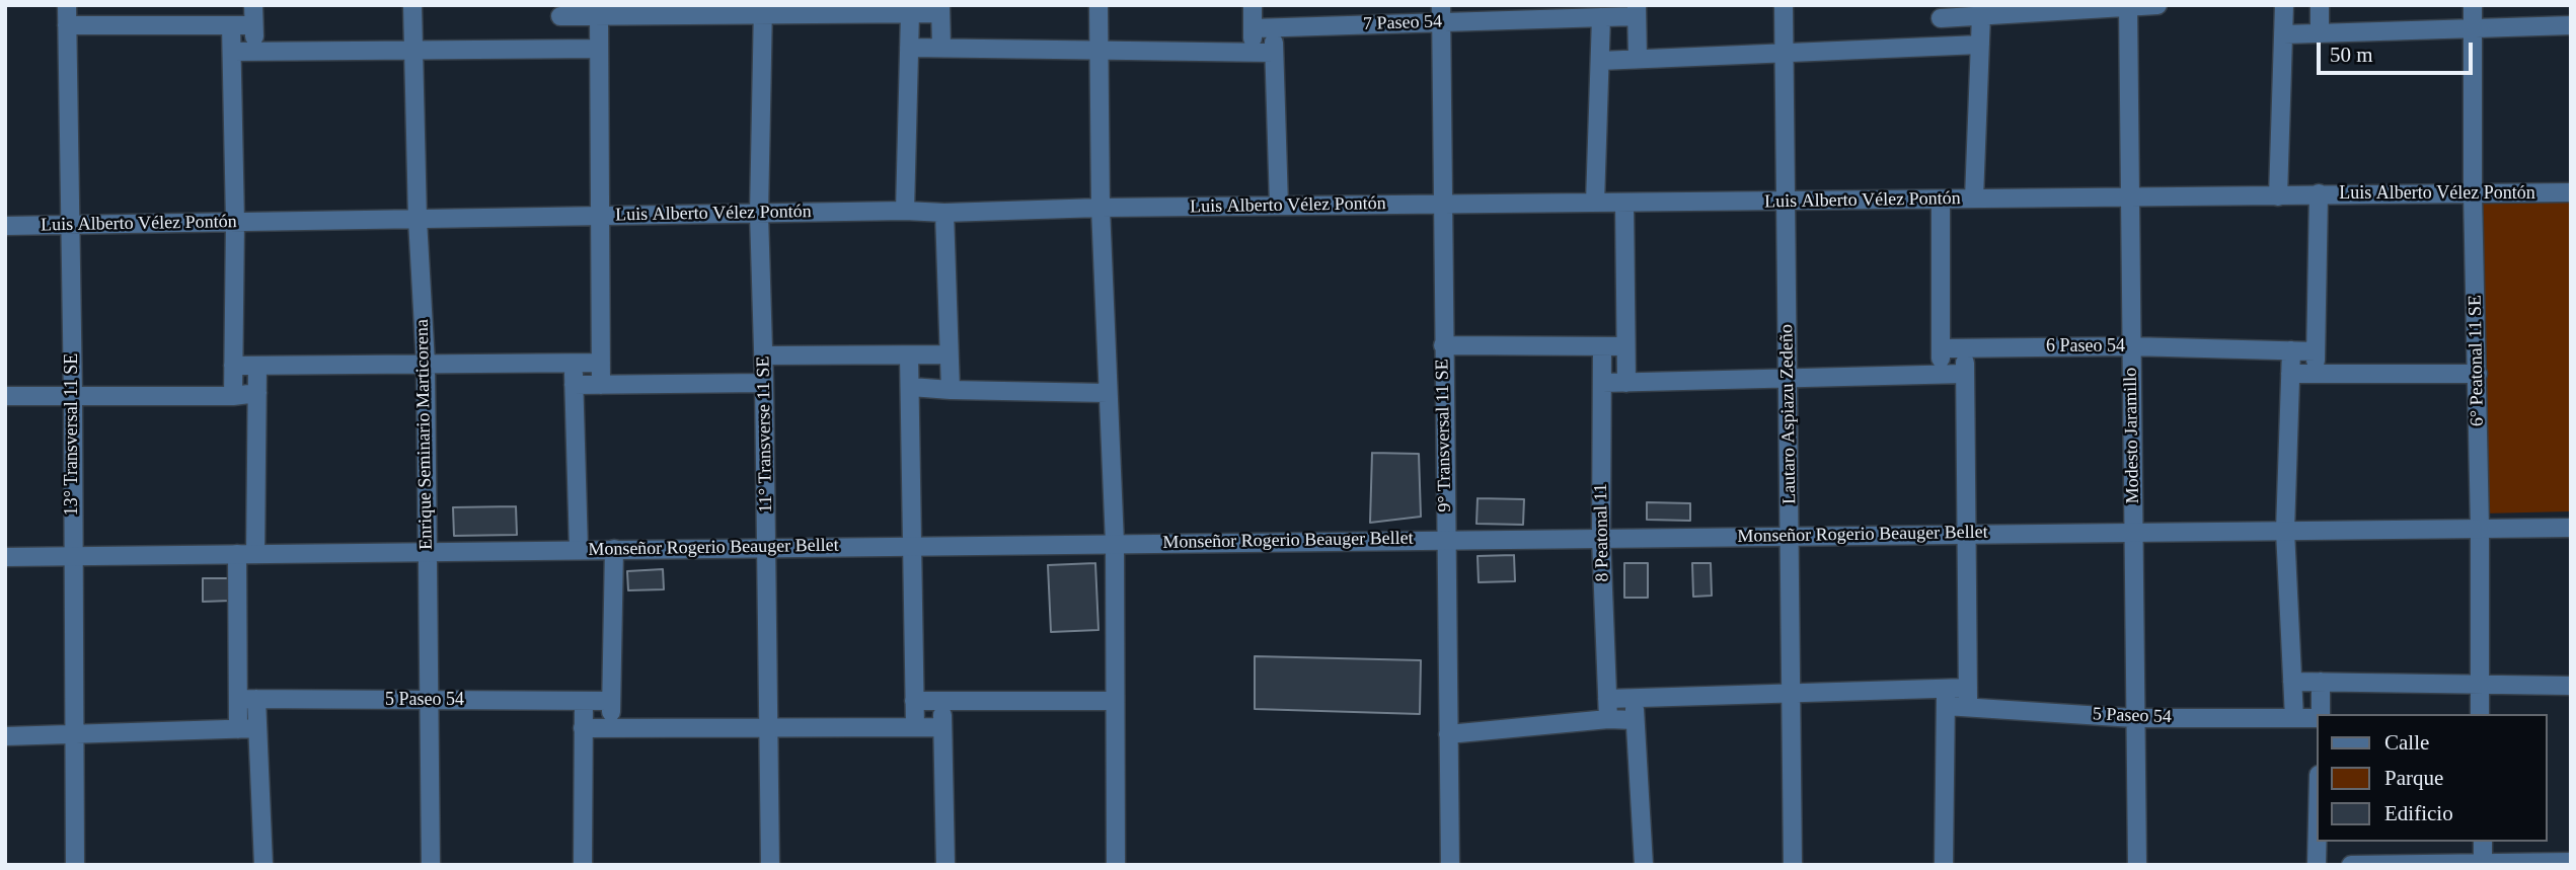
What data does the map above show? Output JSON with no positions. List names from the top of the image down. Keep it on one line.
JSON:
{"streets":{"street":["7 Paseo 54","Luis Alberto Vélez Pontón","6 Paseo 54","6° Peatonal 11 SE","Lautaro Aspiazu Zedeño","13° Transversal 11 SE","Enrique Seminario Marticorena","11° Transverse 11 SE","9° Transversal 11 SE","Modesto Jaramillo","8 Peatonal 11","Monseñor Rogerio Beauger Bellet","5 Paseo 54"]},"crossings":[["7 Paseo 54","9° Transversal 11 SE"],["Luis Alberto Vélez Pontón","6° Peatonal 11 SE"],["Luis Alberto Vélez Pontón","Lautaro Aspiazu Zedeño"],["Luis Alberto Vélez Pontón","13° Transversal 11 SE"],["Luis Alberto Vélez Pontón","Enrique Seminario Marticorena"],["Luis Alberto Vélez Pontón","11° Transverse 11 SE"],["Luis Alberto Vélez Pontón","9° Transversal 11 SE"],["Luis Alberto Vélez Pontón","Modesto Jaramillo"],["6 Paseo 54","Modesto Jaramillo"],["6° Peatonal 11 SE","Monseñor Rogerio Beauger Bellet"],["Lautaro Aspiazu Zedeño","Monseñor Rogerio Beauger Bellet"],["13° Transversal 11 SE","Monseñor Rogerio Beauger Bellet"],["Enrique Seminario Marticorena","Monseñor Rogerio Beauger Bellet"],["Enrique Seminario Marticorena","5 Paseo 54"],["11° Transverse 11 SE","Monseñor Rogerio Beauger Bellet"],["9° Transversal 11 SE","Monseñor Rogerio Beauger Bellet"],["Modesto Jaramillo","Monseñor Rogerio Beauger Bellet"],["Modesto Jaramillo","5 Paseo 54"],["8 Peatonal 11","Monseñor Rogerio Beauger Bellet"]],"legend":["Calle","Parque","Edificio"],"scale_bar":"50 m"}
